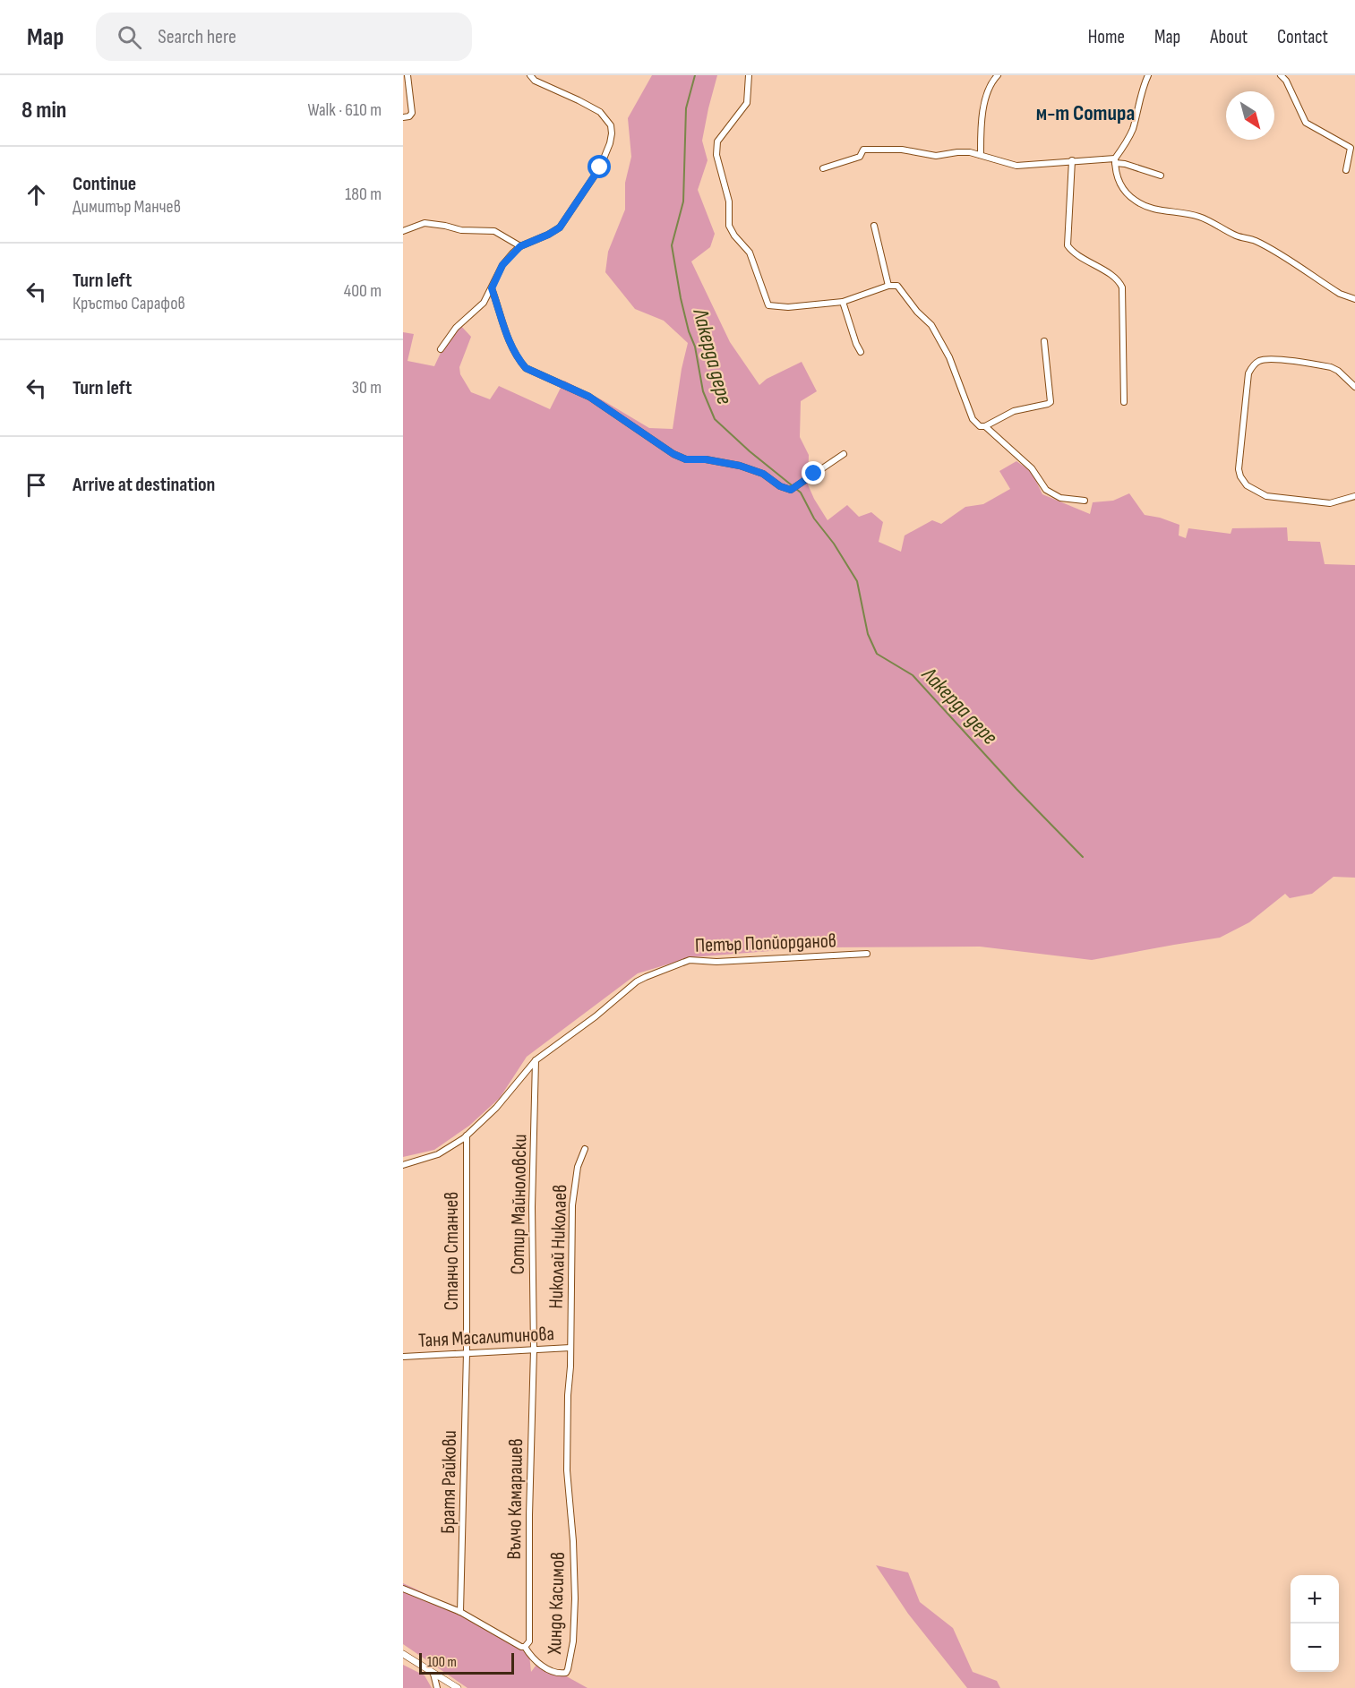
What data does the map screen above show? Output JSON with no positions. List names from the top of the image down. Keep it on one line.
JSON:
{"streets":{"street":["Петър Попйорданов","Сотир Майноловски","Николай Николаев","Станчо Станчев","Таня Масалитинова","Братя Райкови","Вълчо Камарашев","Хиндо Касимов"]},"crossings":[["Петър Попйорданов","Сотир Майноловски"],["Петър Попйорданов","Станчо Станчев"],["Сотир Майноловски","Таня Масалитинова"],["Сотир Майноловски","Вълчо Камарашев"],["Николай Николаев","Таня Масалитинова"],["Николай Николаев","Хиндо Касимов"],["Станчо Станчев","Таня Масалитинова"],["Станчо Станчев","Братя Райкови"],["Таня Масалитинова","Братя Райкови"],["Таня Масалитинова","Вълчо Камарашев"],["Таня Масалитинова","Хиндо Касимов"],["Братя Райкови","Хиндо Касимов"],["Вълчо Камарашев","Хиндо Касимов"]],"districts":["м-т Сотира"],"water":["Лакерда дере"],"scale_bar":"100 m","north":"bottom right","page":{"header":"Map","search":"Search here","nav":["Home","Map","About","Contact"],"heading":["8 min","Walk · 610 m"],"list":[["Continue","Димитър Манчев","180 m"],["Turn left","Кръстьо Сарафов","400 m"],["Turn left","30 m"],"Arrive at destination"],"map_buttons":["+","−"],"scale":"100 m"}}
